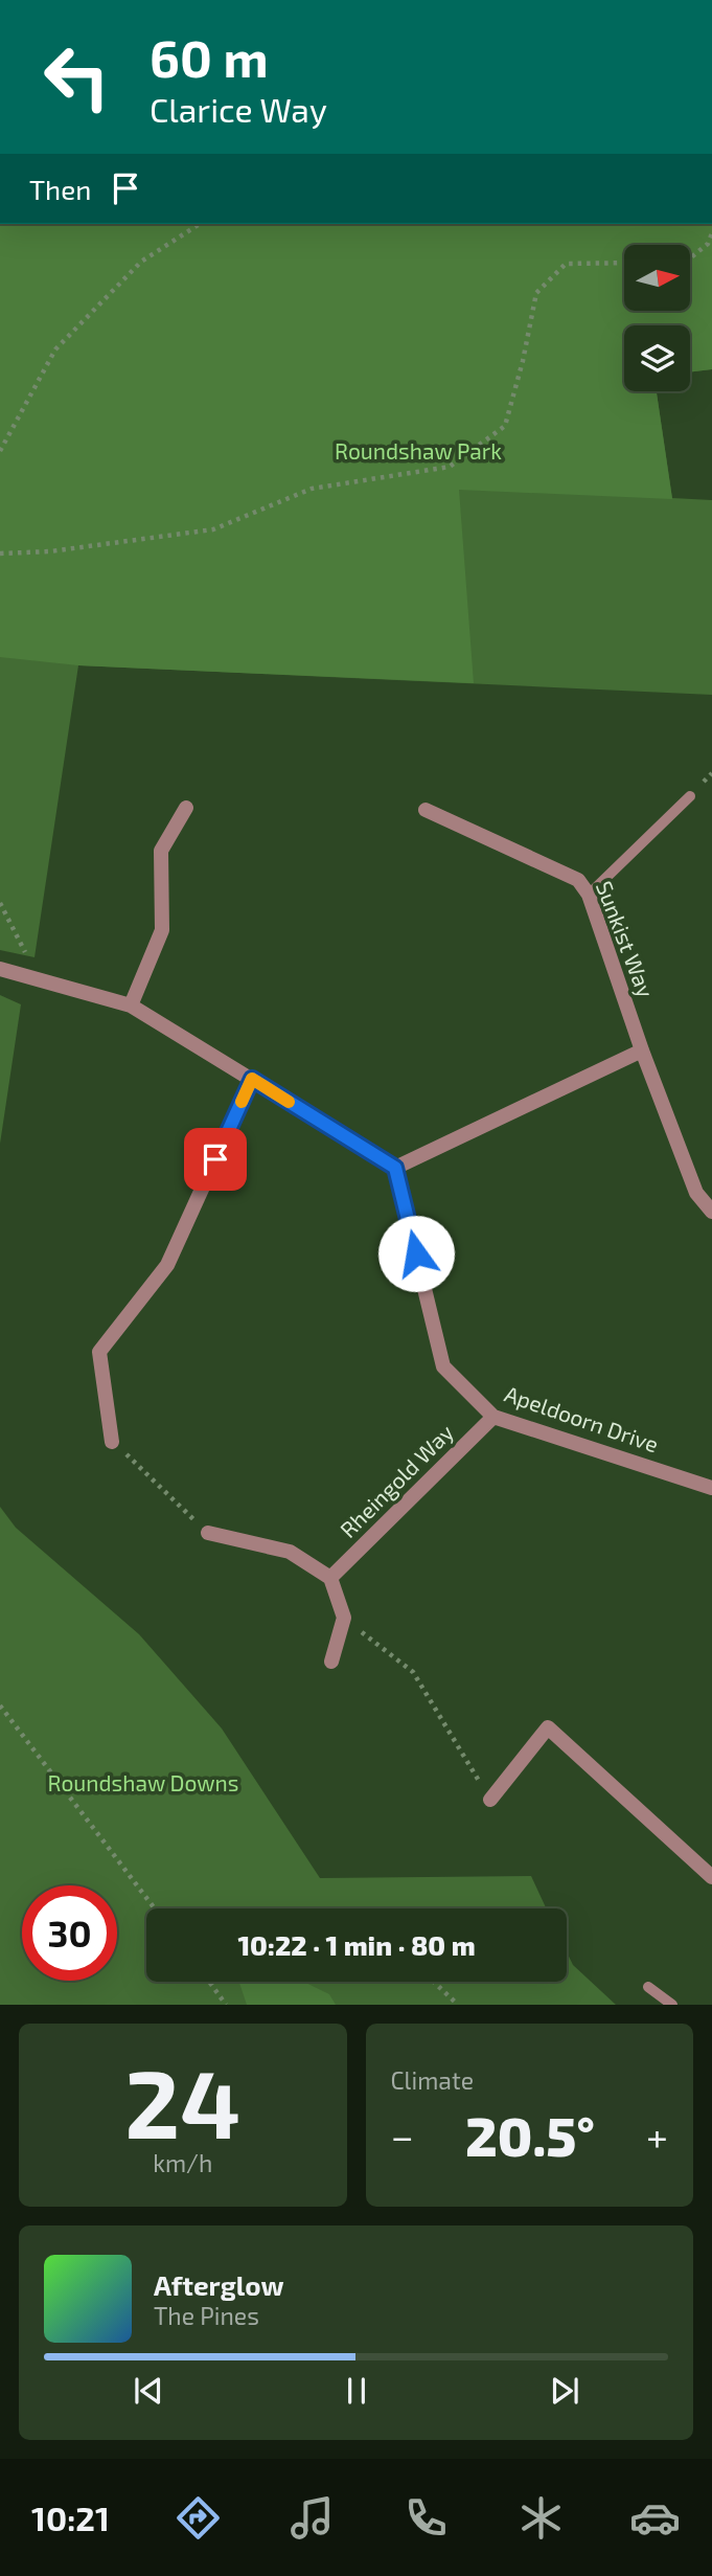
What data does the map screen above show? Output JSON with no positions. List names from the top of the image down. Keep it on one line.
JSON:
{"streets":{"street":["Sunkist Way","Apeldoorn Drive","Rheingold Way"]},"crossings":[["Apeldoorn Drive","Rheingold Way"]],"parks":["Roundshaw Park","Roundshaw Downs"],"north":"right","page":{"turn":["60 m","Clarice Way"],"then":"Then","limit":"30","trip":"10:22 · 1 min · 80 m","tile":[["24","km/h"],"Climate"],"heat":["−","20.5°","+"],"song":["Afterglow","The Pines"],"tabs":"10:21"}}
